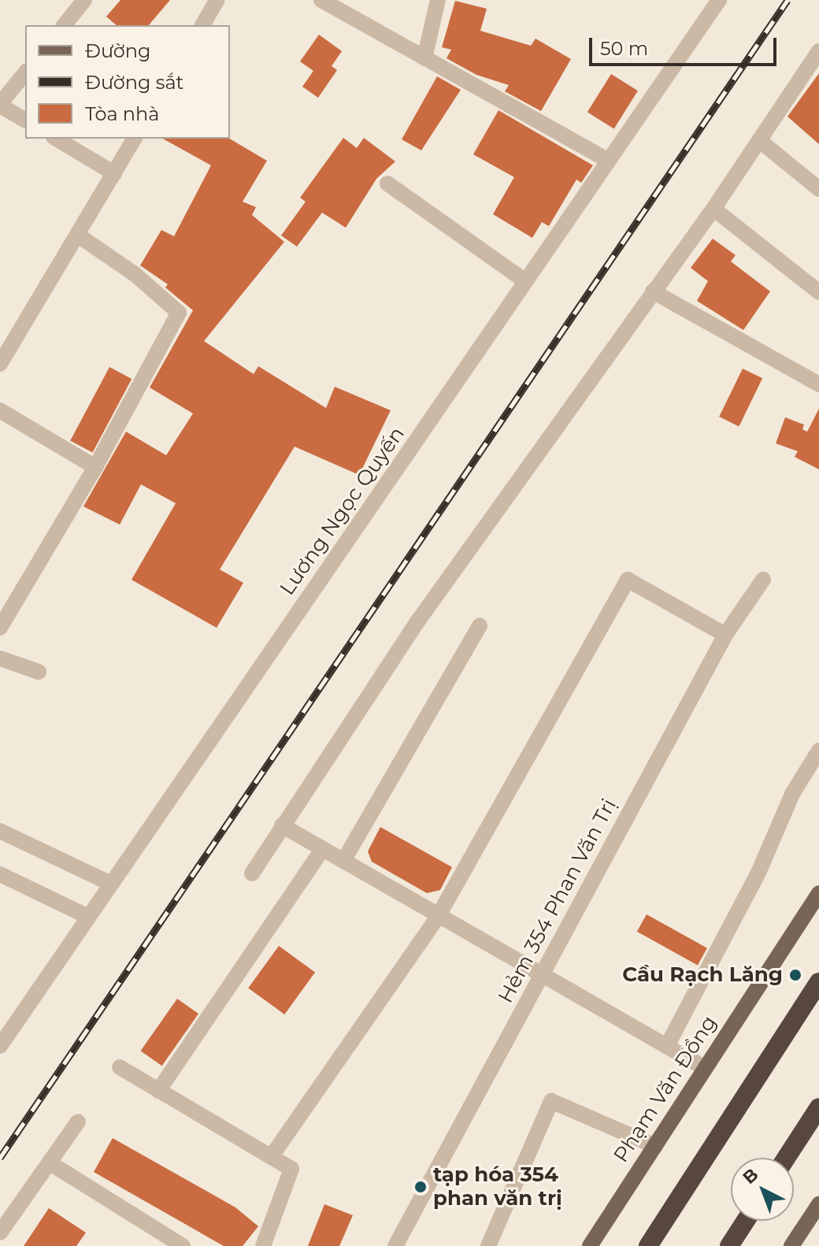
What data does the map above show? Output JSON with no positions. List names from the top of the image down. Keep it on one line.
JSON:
{"streets":{"main road":["Phạm Văn Đồng"],"street":["Lương Ngọc Quyến","Hẻm 354 Phan Văn Trị"]},"places":["Cầu Rạch Lăng","tạp hóa 354 phan văn trị"],"legend":["Đường","Đường sắt","Tòa nhà"],"scale_bar":"50 m","north":"top left"}
